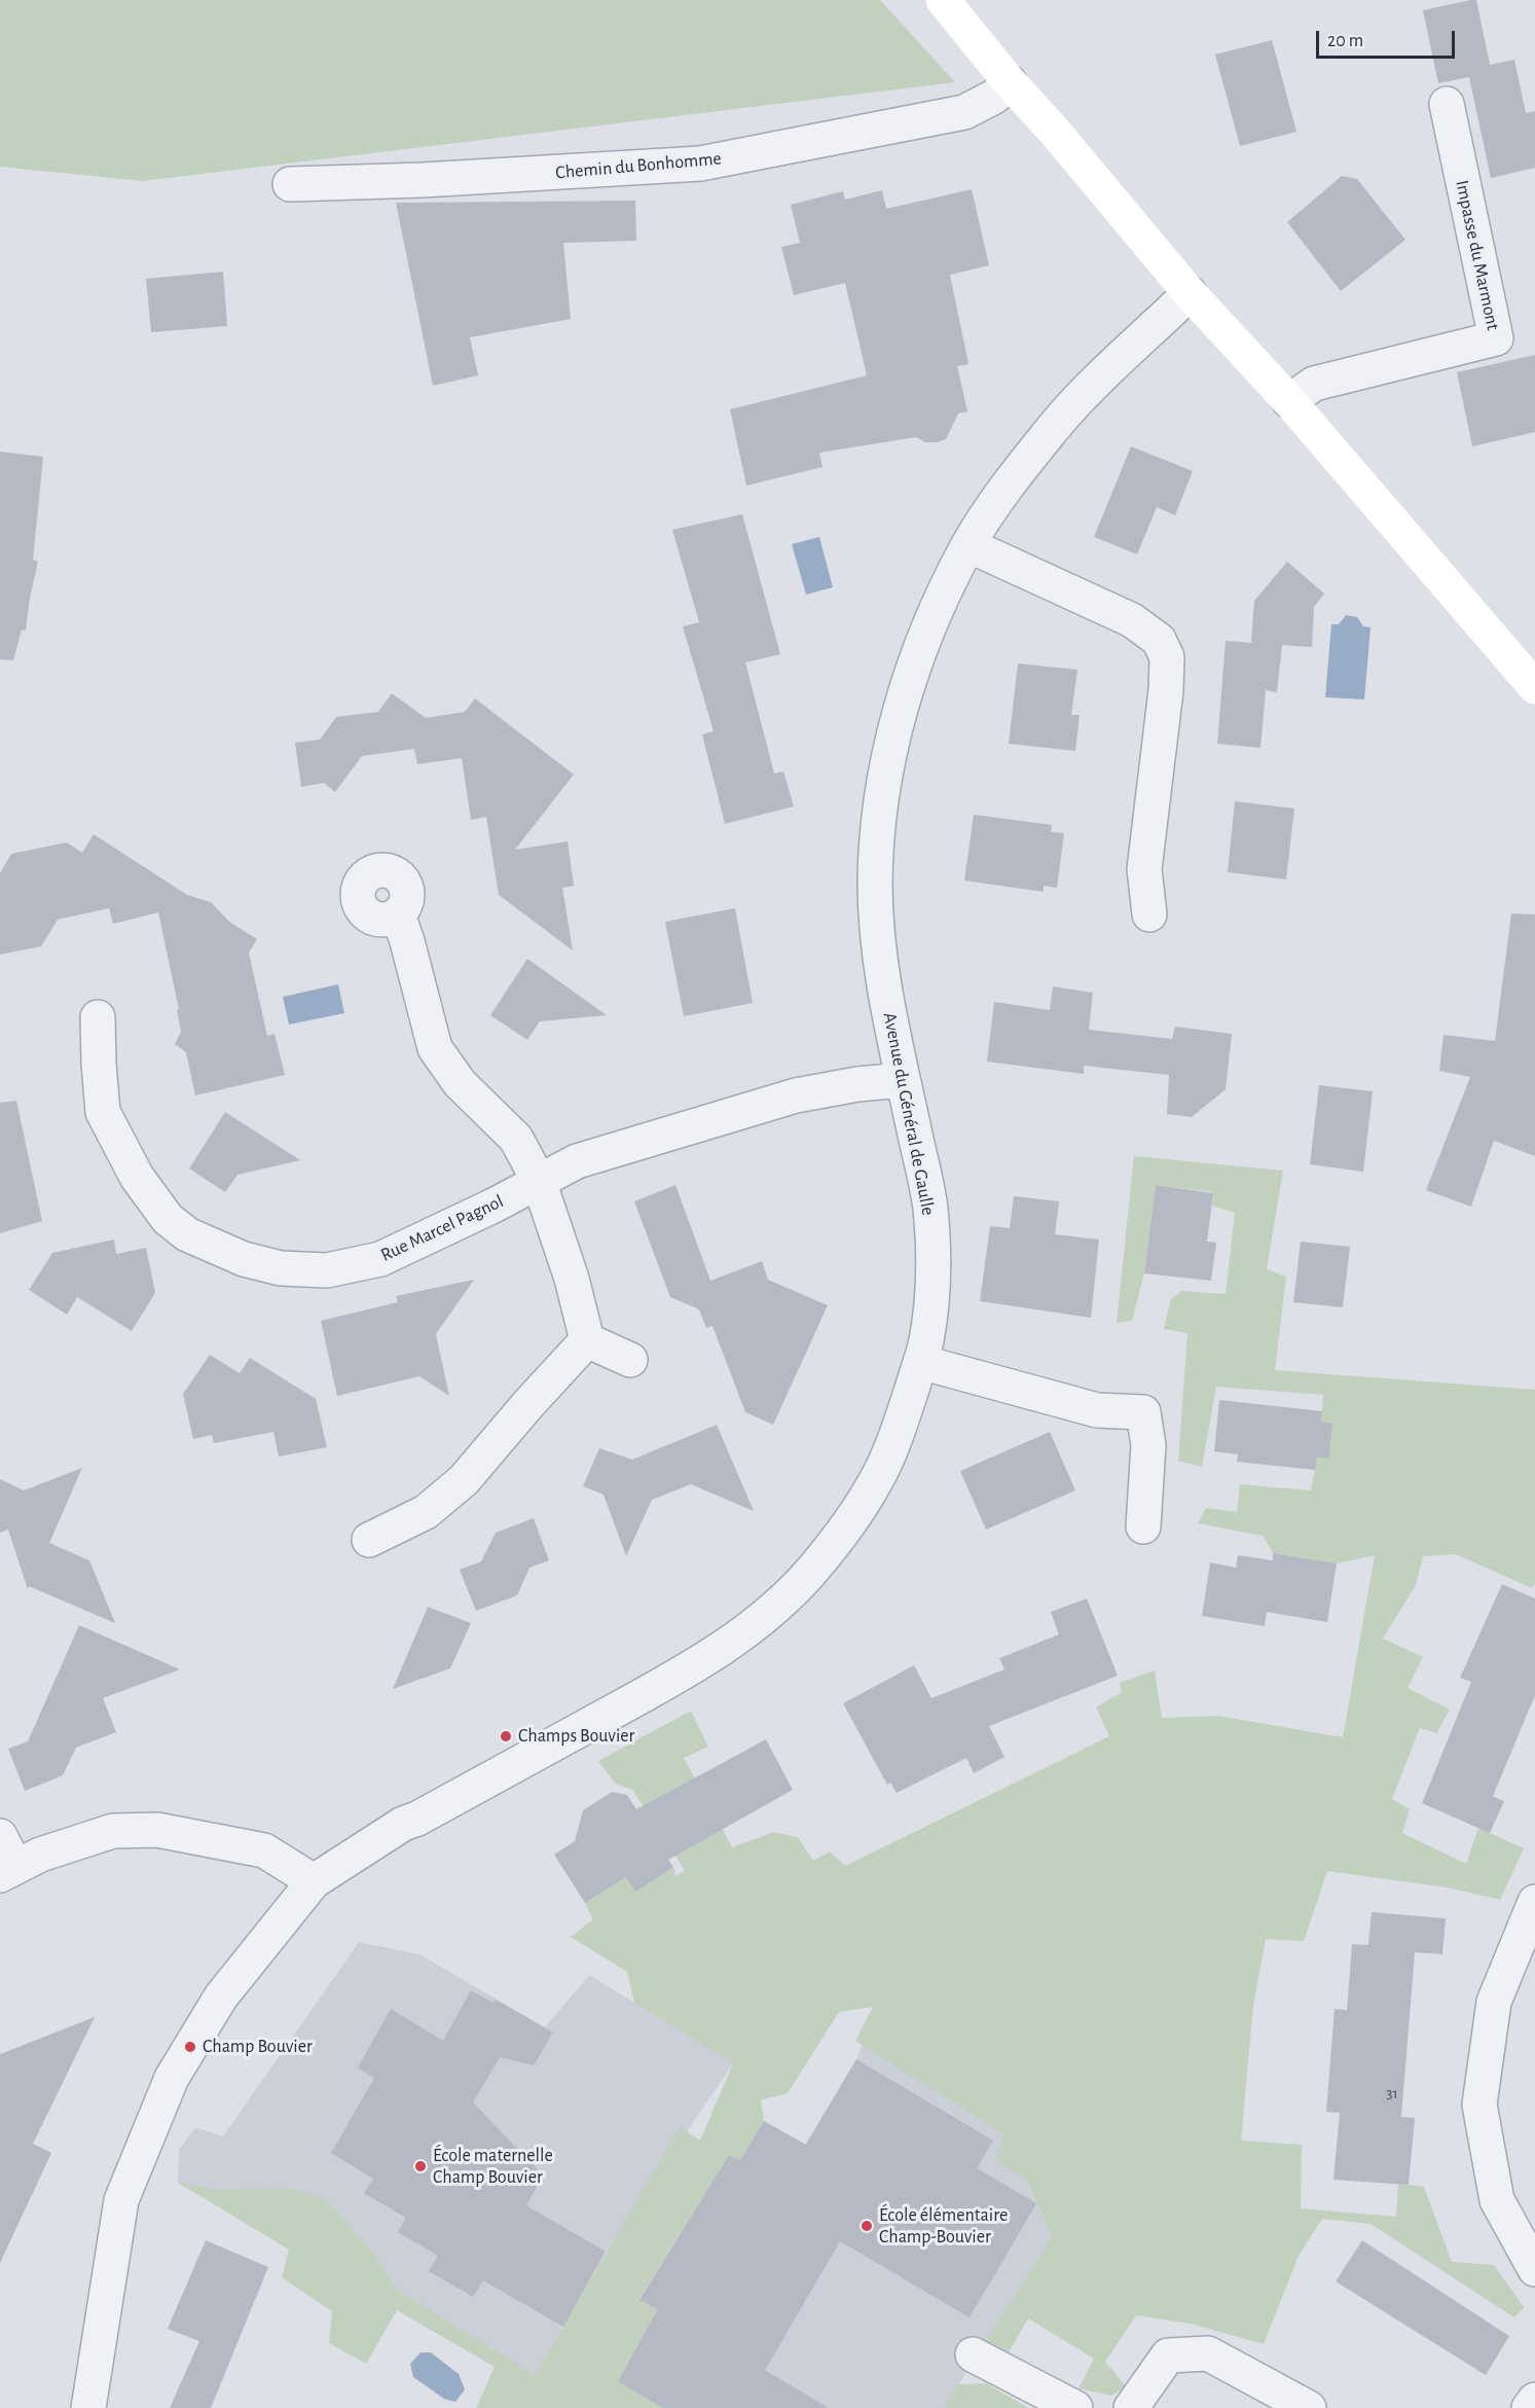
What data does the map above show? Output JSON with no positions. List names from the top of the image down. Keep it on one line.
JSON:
{"streets":{"street":["Chemin du Bonhomme","Impasse du Marmont","Avenue du Général de Gaulle","Rue Marcel Pagnol"]},"crossings":[["Avenue du Général de Gaulle","Rue Marcel Pagnol"]],"places":["Champs Bouvier","Champ Bouvier","École maternelle Champ Bouvier","École élémentaire Champ-Bouvier"],"house_numbers":["31"],"scale_bar":"20 m"}
